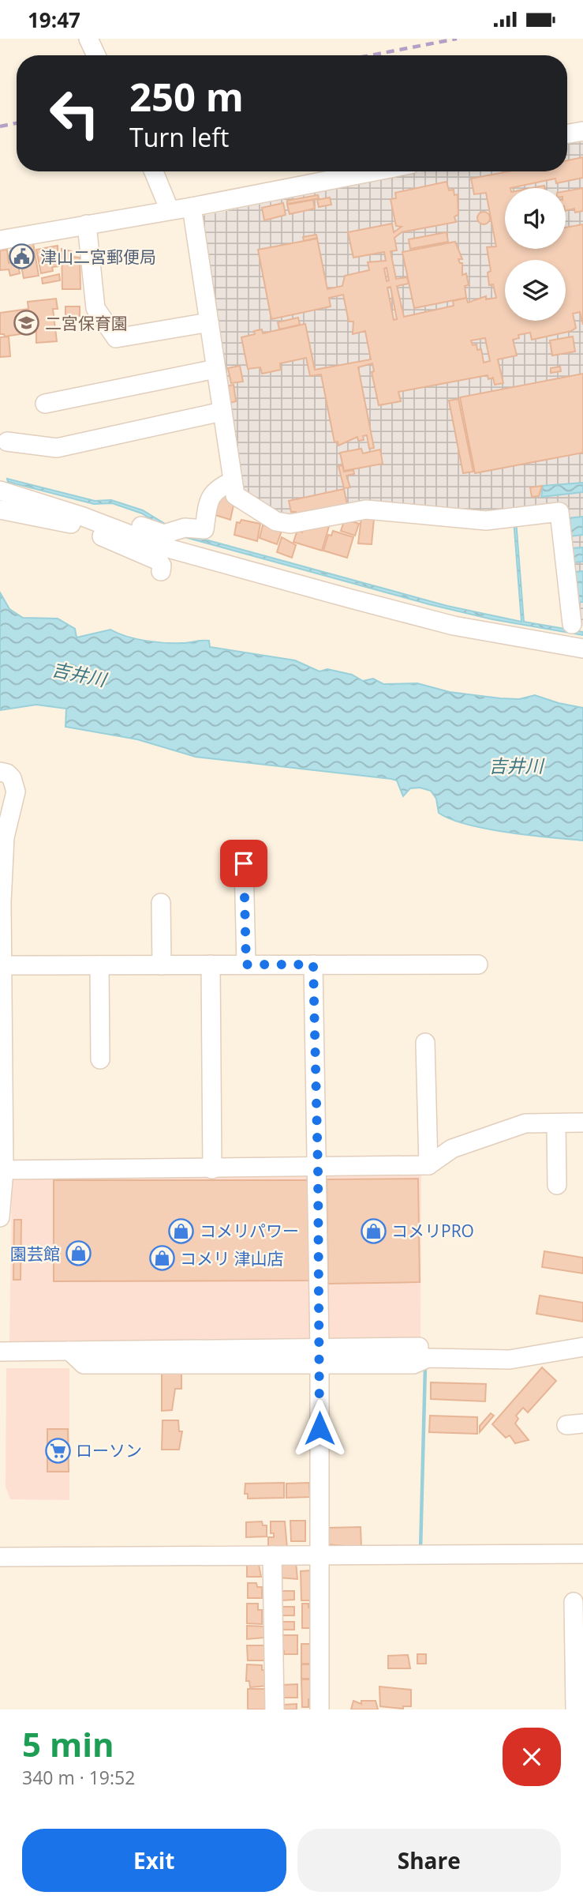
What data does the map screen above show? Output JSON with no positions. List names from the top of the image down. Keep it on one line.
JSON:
{"water":["吉井川"],"places":{"public building":["津山二宮郵便局"],"school or university":["二宮保育園"],"shop":["コメリパワー","コメリPRO","園芸館","コメリ 津山店"],"supermarket":["ローソン"]},"page":{"status":"19:47","turn":["250 m","Turn left"],"heading":["5 min","340 m · 19:52"],"buttons":["Exit","Share"]}}
